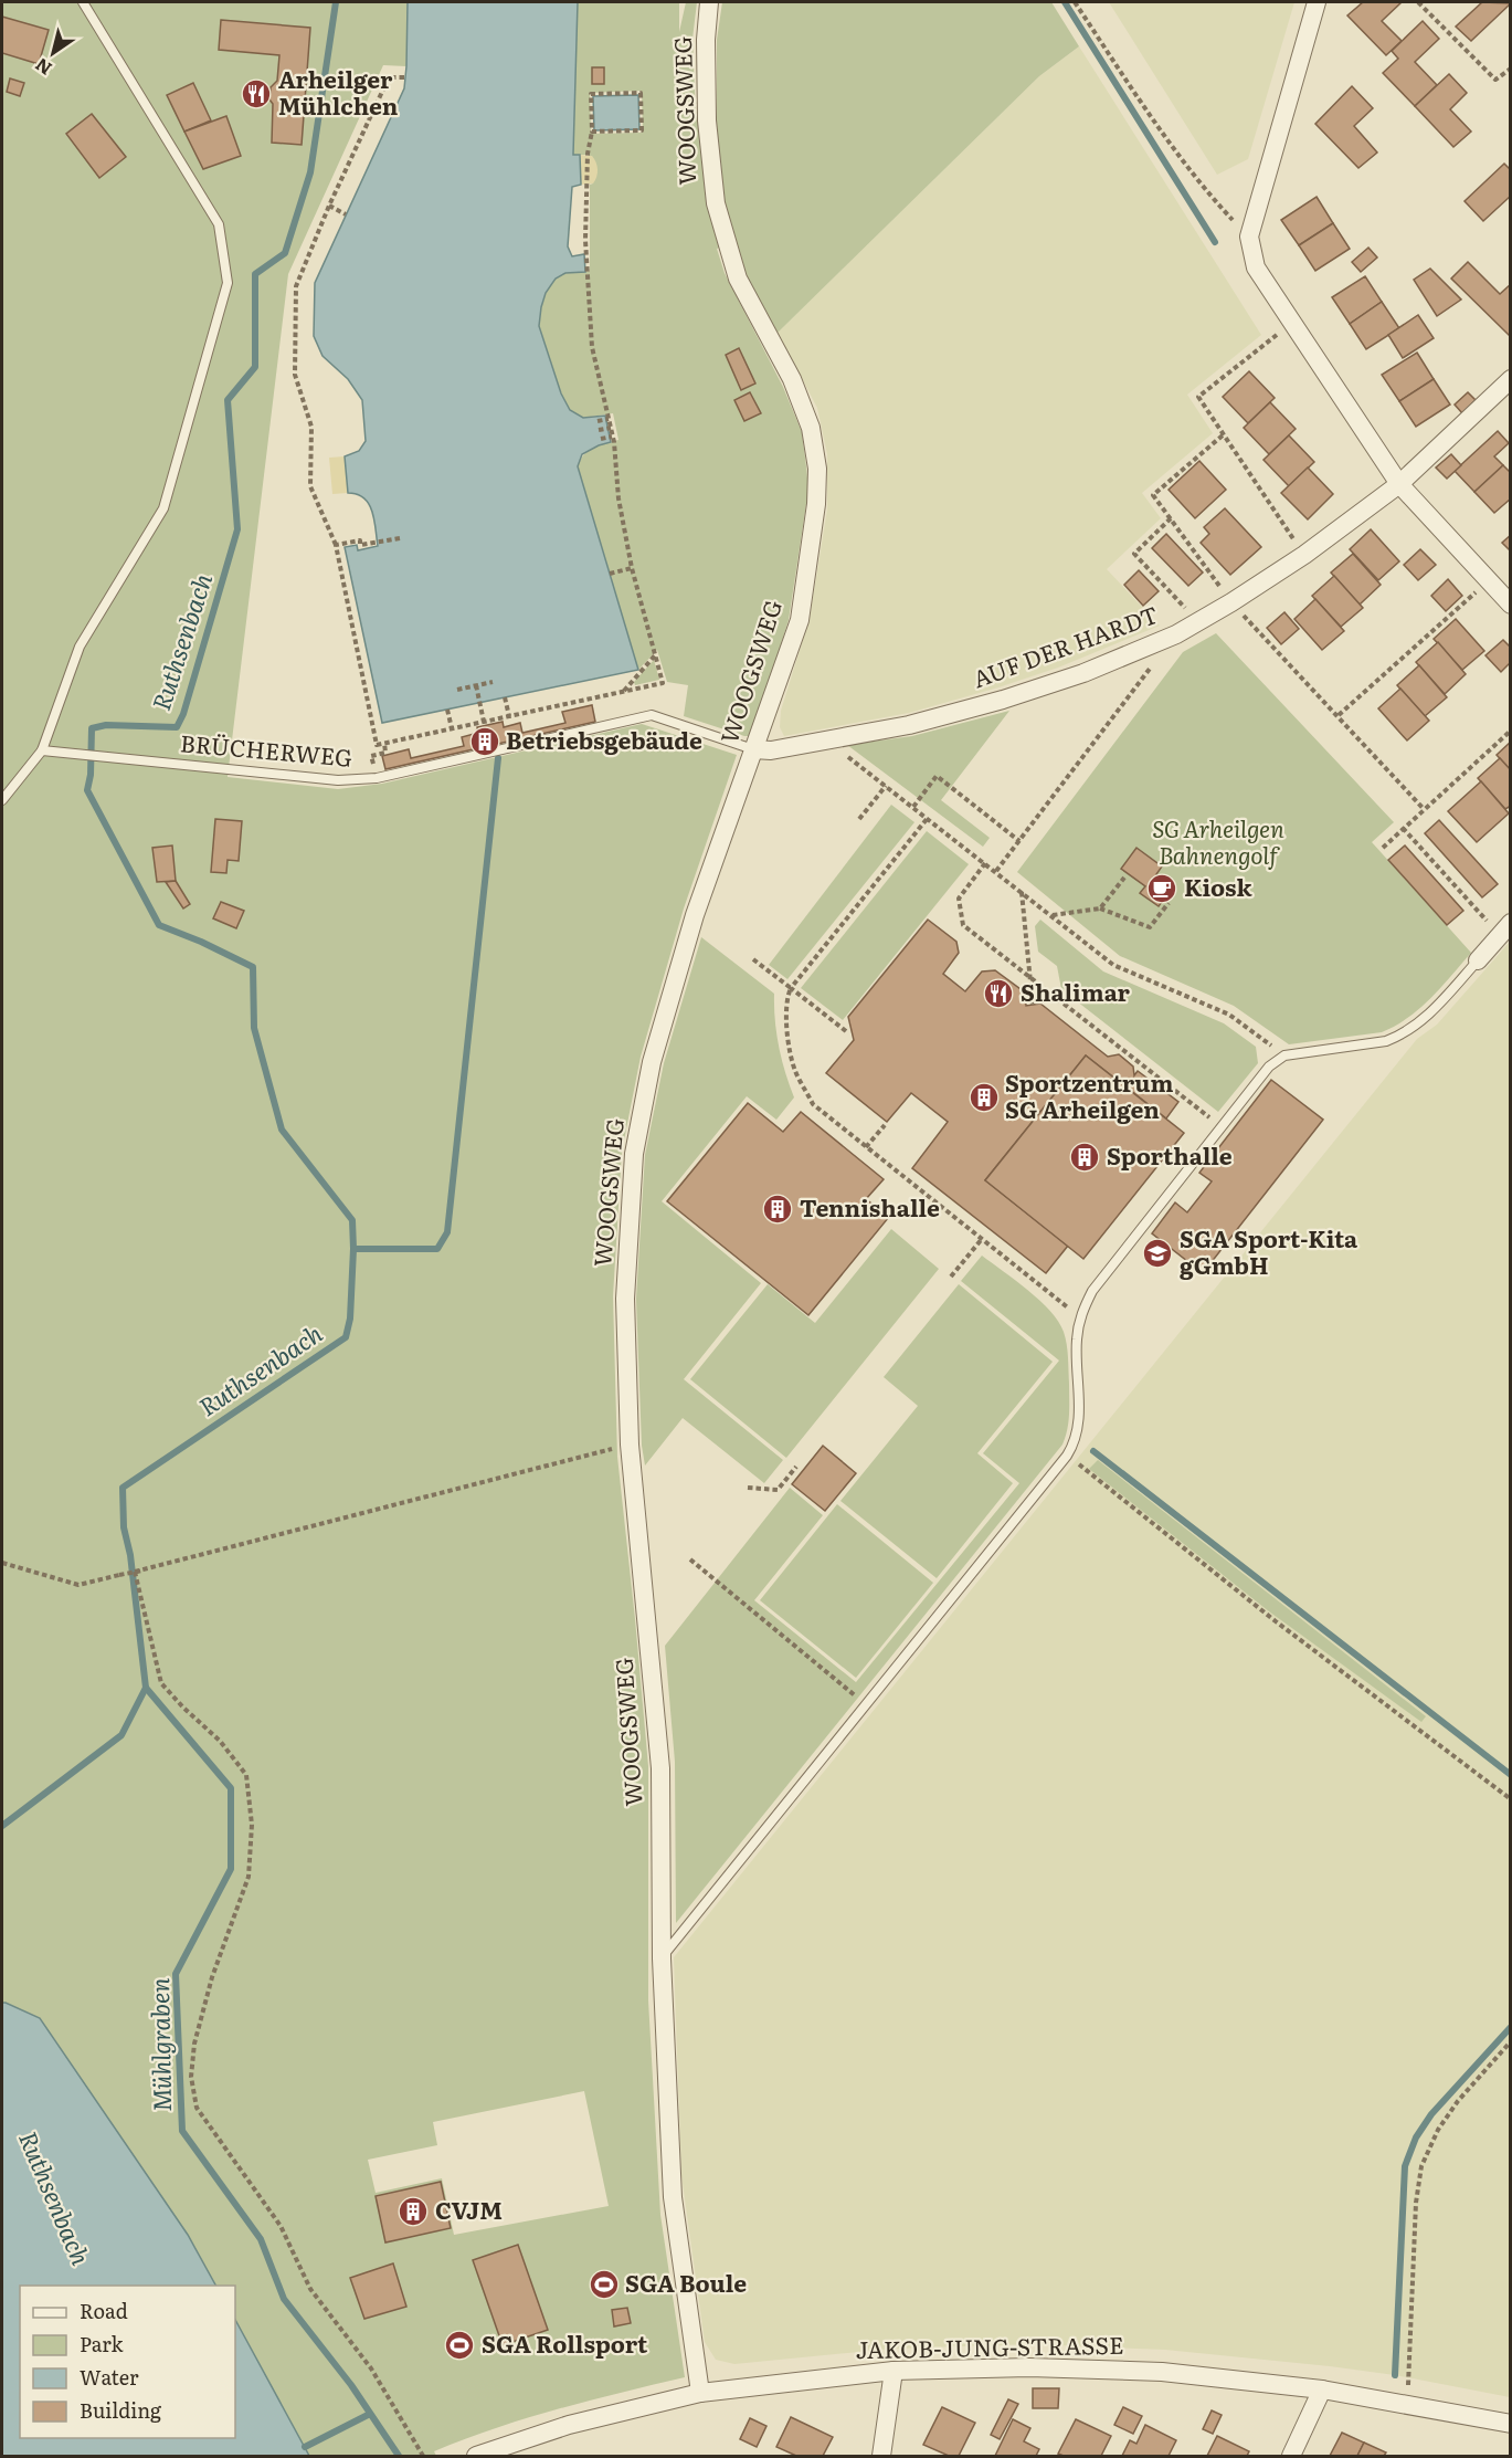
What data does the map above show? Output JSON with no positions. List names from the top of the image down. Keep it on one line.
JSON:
{"streets":{"street":["WOOGSWEG","AUF DER HARDT","JAKOB-JUNG-STRASSE"],"lane":["BRÜCHERWEG"]},"crossings":[["WOOGSWEG","AUF DER HARDT"],["WOOGSWEG","BRÜCHERWEG"],["WOOGSWEG","JAKOB-JUNG-STRASSE"],["AUF DER HARDT","BRÜCHERWEG"]],"water":["Ruthsenbach","Mühlgraben"],"parks":["SG Arheilgen Bahnengolf"],"places":{"restaurant":["Arheilger Mühlchen","Shalimar"],"building":["Betriebsgebäude","Sportzentrum SG Arheilgen","Sporthalle","Tennishalle","CVJM"],"cafe":["Kiosk"],"school or university":["SGA Sport-Kita gGmbH"],"sports":["SGA Boule","SGA Rollsport"]},"legend":["Road","Park","Water","Building"],"north":"bottom left"}
